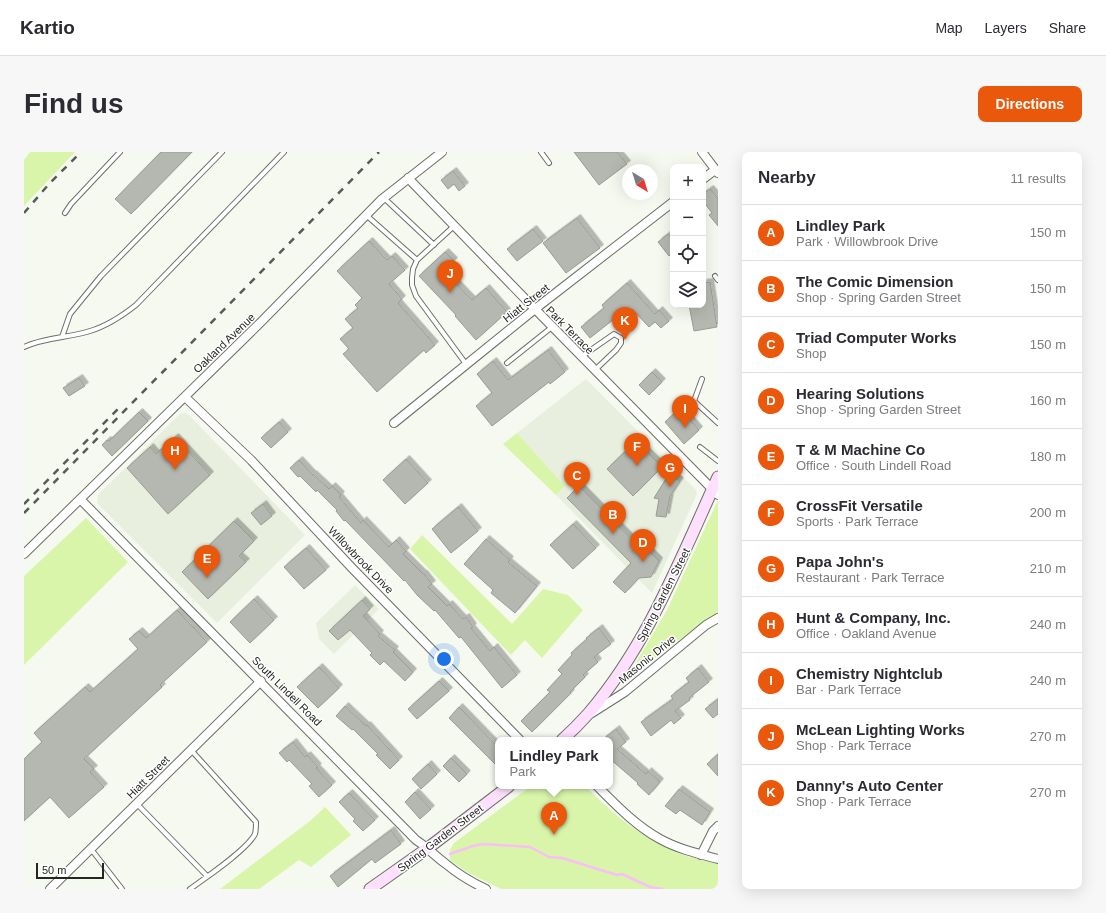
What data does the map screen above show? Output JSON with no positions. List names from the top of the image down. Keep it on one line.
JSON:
{"streets":{"main road":["Spring Garden Street"],"street":["Hiatt Street","Park Terrace","Oakland Avenue","Willowbrook Drive","Masonic Drive","South Lindell Road"]},"crossings":[["Hiatt Street","Park Terrace"],["Hiatt Street","South Lindell Road"],["Park Terrace","Oakland Avenue"],["Park Terrace","Spring Garden Street"],["Oakland Avenue","Willowbrook Drive"],["Oakland Avenue","South Lindell Road"],["Spring Garden Street","Masonic Drive"],["Spring Garden Street","South Lindell Road"]],"scale_bar":"50 m","north":"bottom right","page":{"header":"Kartio","nav":["Map","Layers","Share"],"buttons":"Directions","title":"Find us","heading":["Nearby","11 results"],"map_buttons":["+","−"],"list":[{"mark":"A","name":"Lindley Park","note":"Park · Willowbrook Drive","value":"150 m"},{"mark":"B","name":"The Comic Dimension","note":"Shop · Spring Garden Street","value":"150 m"},{"mark":"C","name":"Triad Computer Works","note":"Shop","value":"150 m"},{"mark":"D","name":"Hearing Solutions","note":"Shop · Spring Garden Street","value":"160 m"},{"mark":"E","name":"T & M Machine Co","note":"Office · South Lindell Road","value":"180 m"},{"mark":"F","name":"CrossFit Versatile","note":"Sports · Park Terrace","value":"200 m"},{"mark":"G","name":"Papa John's","note":"Restaurant · Park Terrace","value":"210 m"},{"mark":"H","name":"Hunt & Company, Inc.","note":"Office · Oakland Avenue","value":"240 m"},{"mark":"I","name":"Chemistry Nightclub","note":"Bar · Park Terrace","value":"240 m"},{"mark":"J","name":"McLean Lighting Works","note":"Shop · Park Terrace","value":"270 m"},{"mark":"K","name":"Danny's Auto Center","note":"Shop · Park Terrace","value":"270 m"}],"pins":["J","K","I","F","H","G","C","B","D","E","A"],"popup":["Lindley Park","Park"],"scale":"50 m"}}
